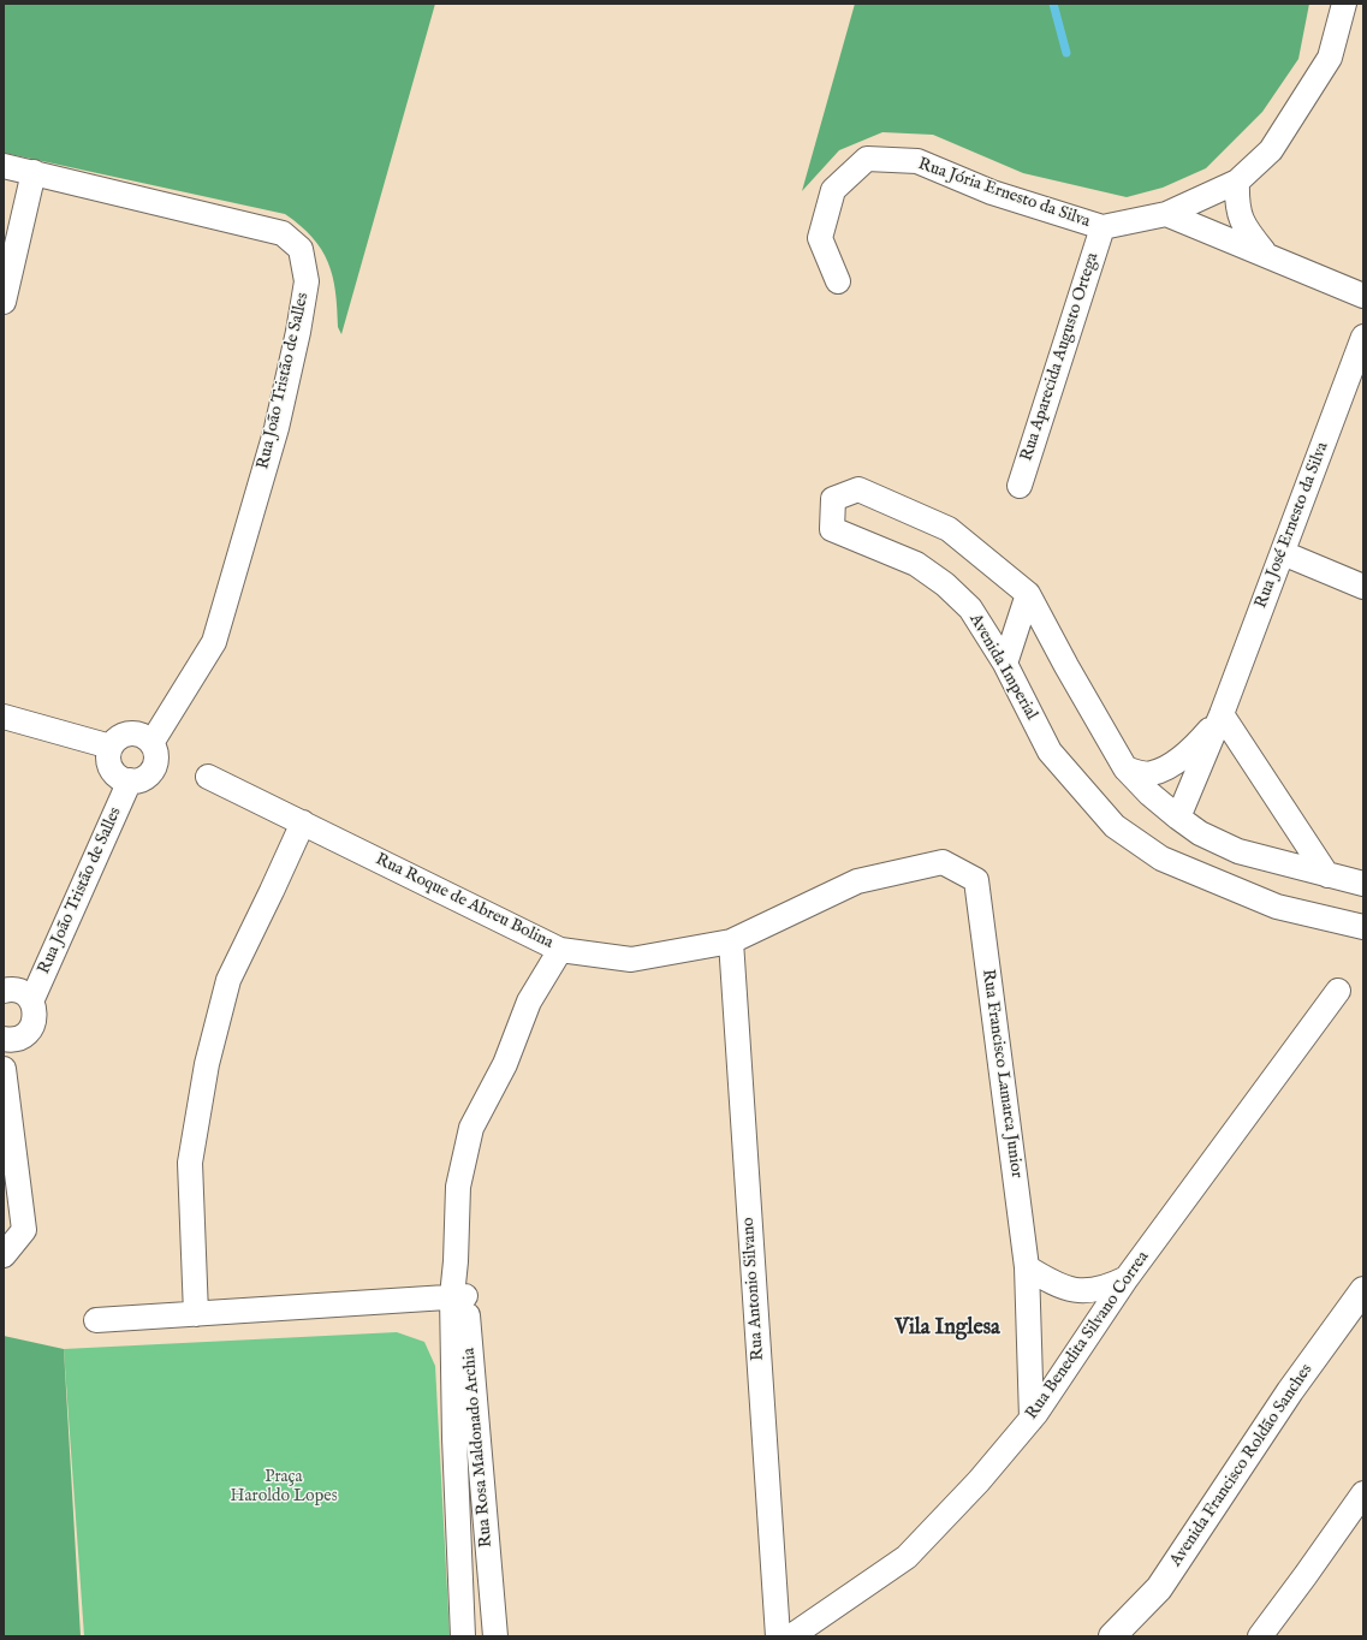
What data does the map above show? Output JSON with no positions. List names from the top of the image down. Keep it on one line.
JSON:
{"streets":{"street":["Rua Jória Ernesto da Silva","Rua Aparecida Augusto Ortega","Rua João Tristão de Salles","Rua José Ernesto da Silva","Avenida Imperial","Rua Roque de Abreu Bolina","Rua Francisco Lamarca Junior","Rua Antonio Silvano","Rua Benedita Silvano Correa","Rua Rosa Maldonado Archia","Avenida Francisco Roldão Sanches"]},"crossings":[["Rua Jória Ernesto da Silva","Rua Aparecida Augusto Ortega"],["Rua José Ernesto da Silva","Avenida Imperial"],["Rua Roque de Abreu Bolina","Rua Francisco Lamarca Junior"],["Rua Roque de Abreu Bolina","Rua Antonio Silvano"],["Rua Roque de Abreu Bolina","Rua Rosa Maldonado Archia"],["Rua Francisco Lamarca Junior","Rua Benedita Silvano Correa"]],"districts":["Vila Inglesa"],"parks":["Praça Haroldo Lopes"]}
